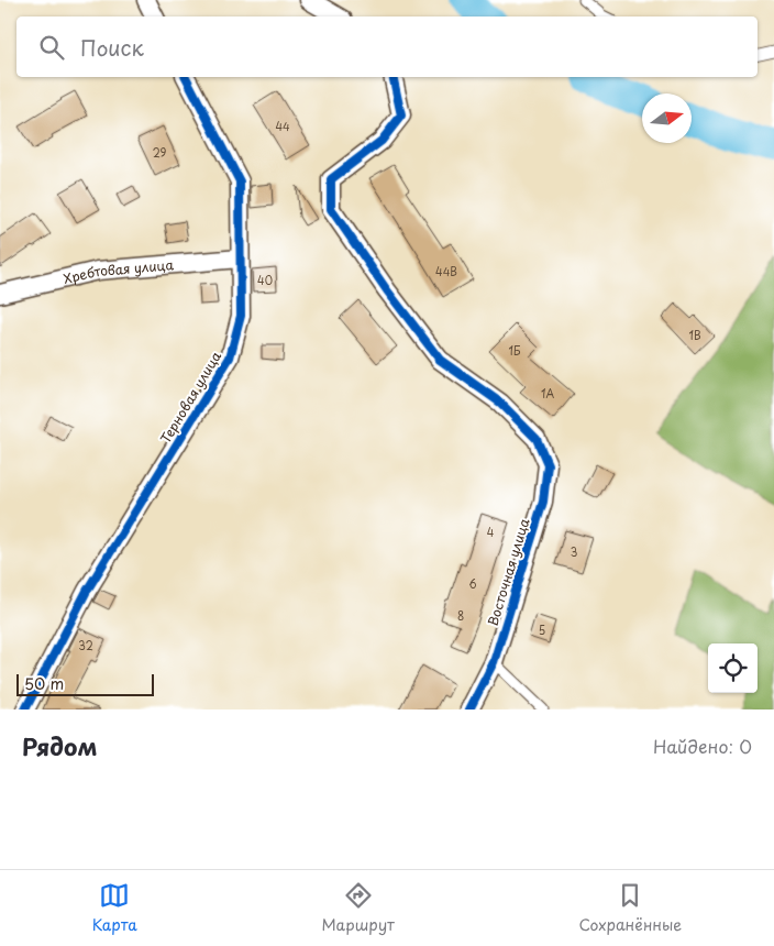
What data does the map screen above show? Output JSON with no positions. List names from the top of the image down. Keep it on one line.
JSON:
{"streets":{"street":["Хребтовая улица","Терновая улица","Восточная улица"]},"crossings":[["Хребтовая улица","Терновая улица"]],"house_numbers":["44","29","44В","40","1В","1Б","1А","4","3","6","8","5","32"],"scale_bar":"50 m","north":"right","page":{"search":"Поиск","scale":"50 m","heading":["Рядом","Найдено: 0"],"nav":["Карта","Маршрут","Сохранённые"]}}
